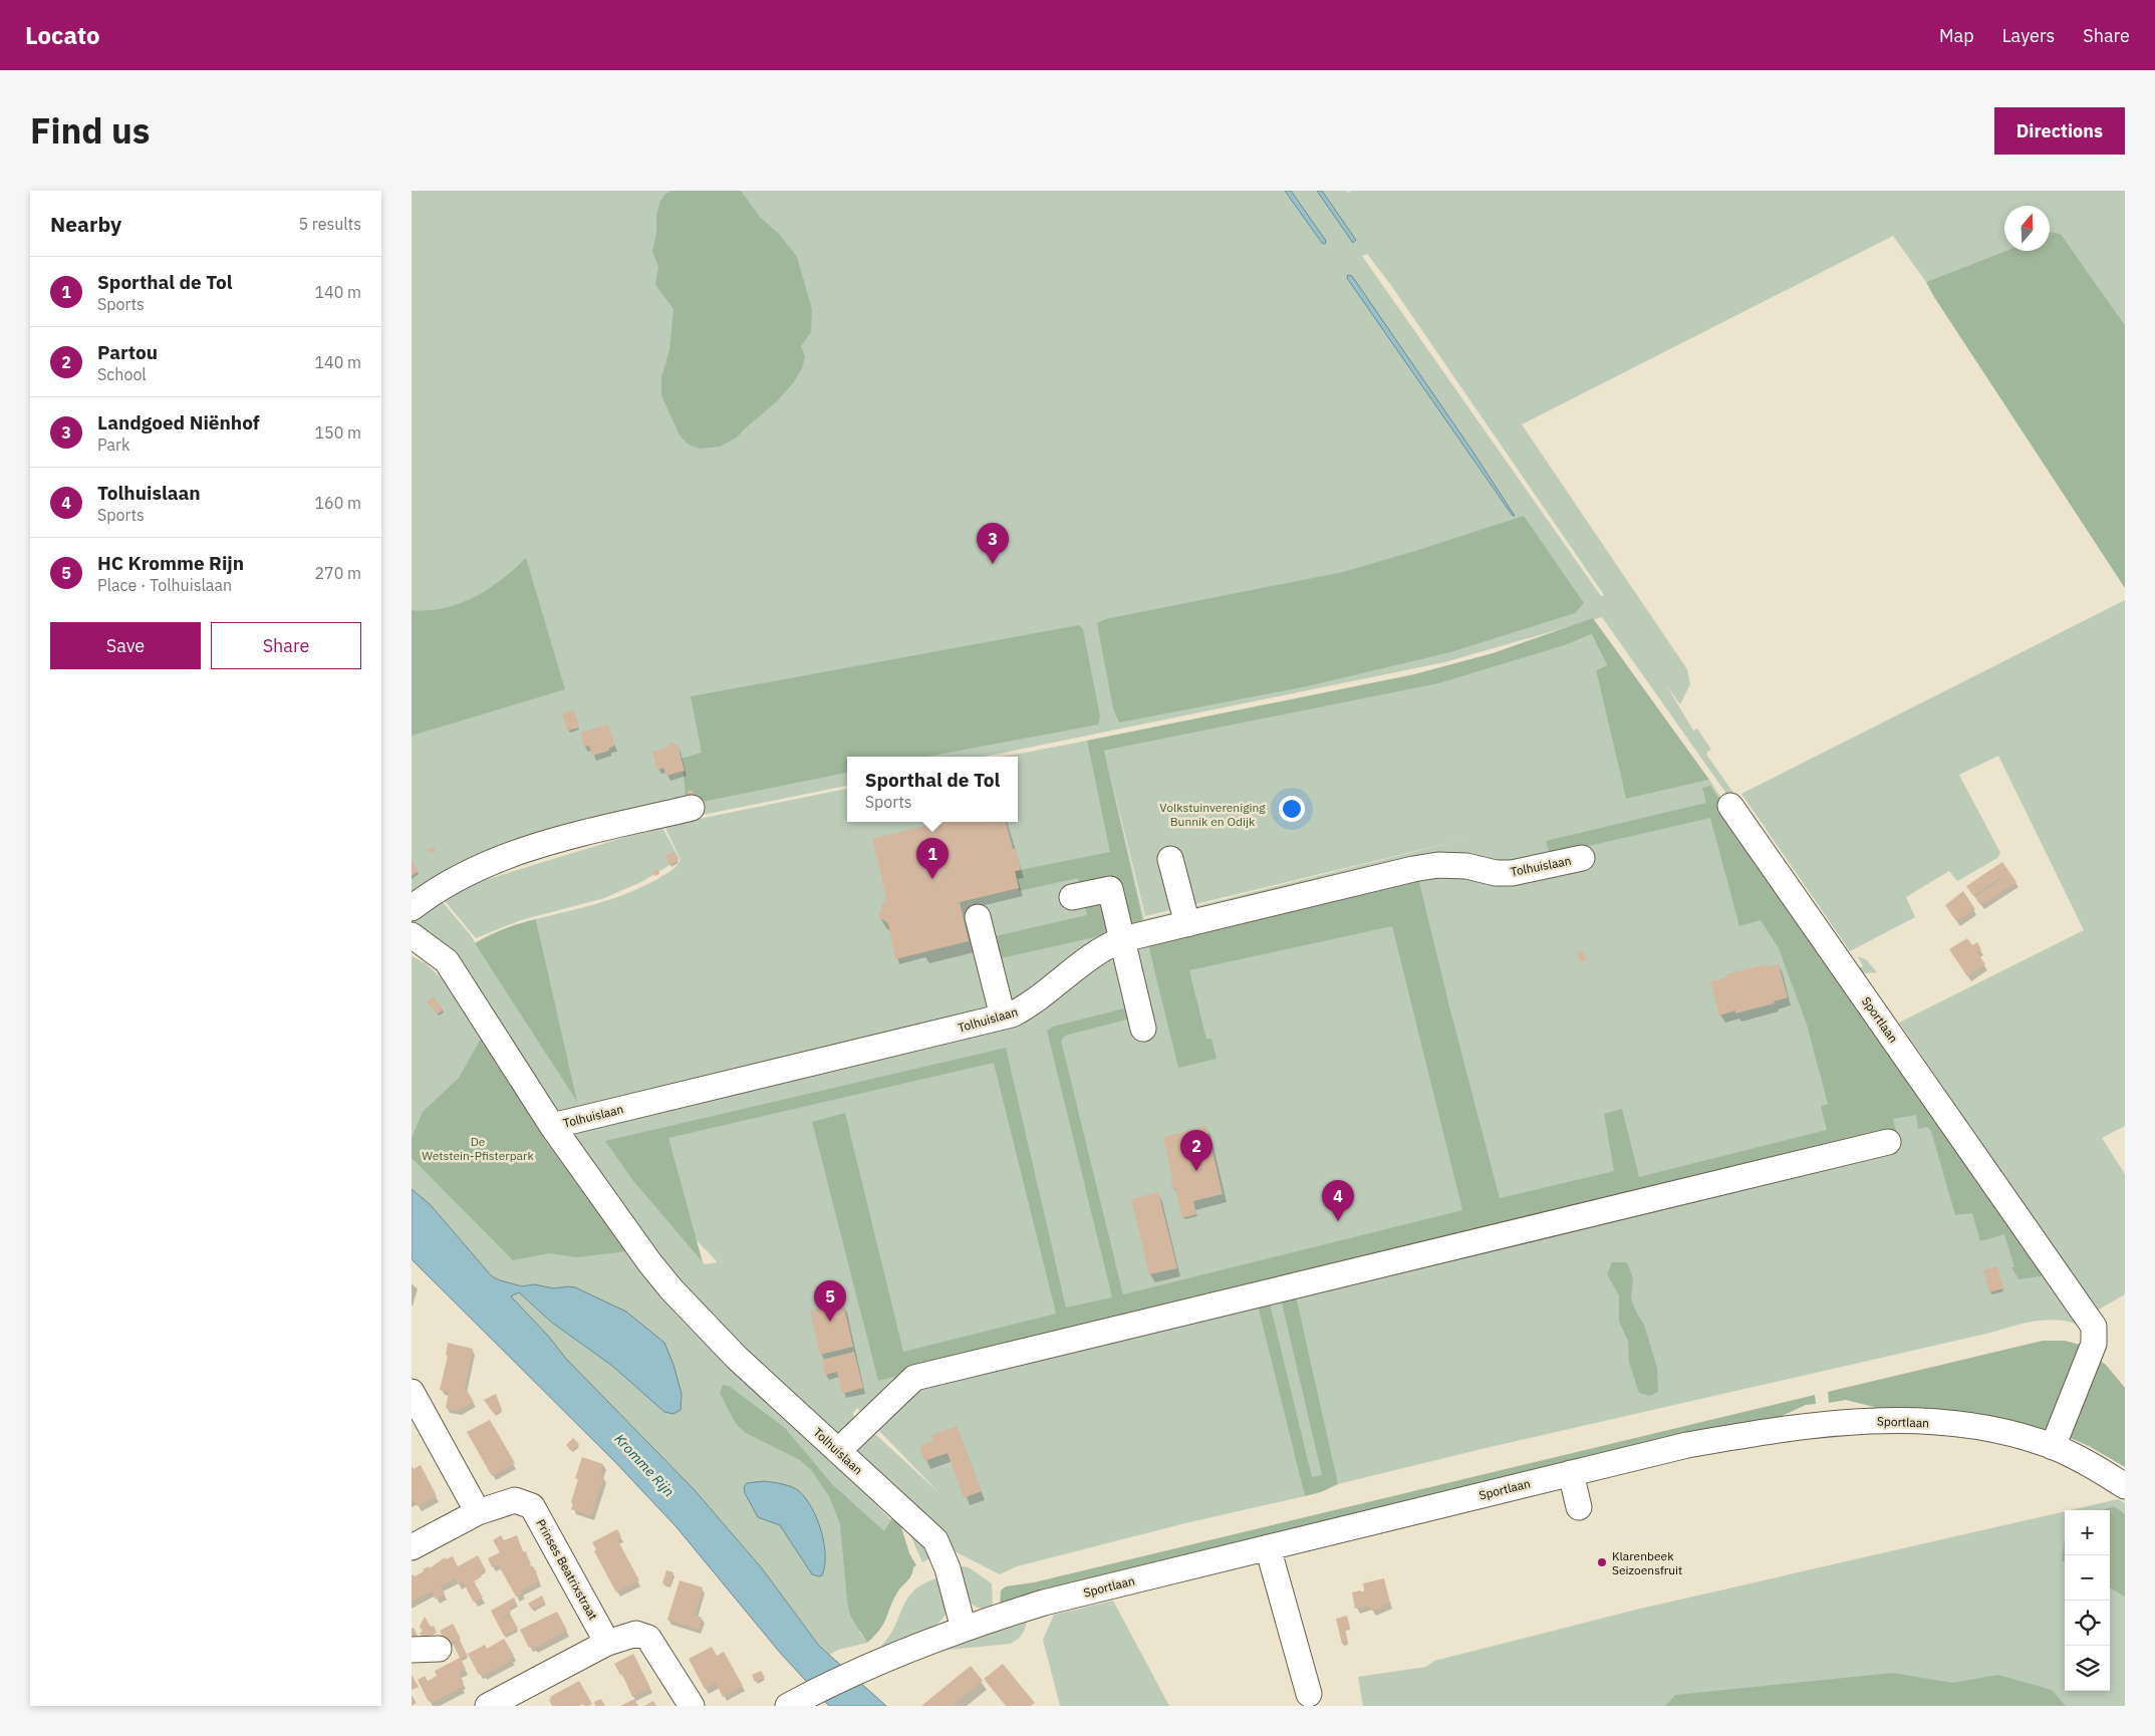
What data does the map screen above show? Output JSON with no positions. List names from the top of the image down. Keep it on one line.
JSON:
{"streets":{"street":["Tolhuislaan","Sportlaan","Prinses Beatrixstraat"]},"crossings":[["Tolhuislaan","Sportlaan"]],"water":["Kromme Rijn"],"parks":["Volkstuinvereniging Bunnik en Odijk","De Wetstein-Pfisterpark"],"places":["Klarenbeek Seizoensfruit"],"north":"top","page":{"header":"Locato","nav":["Map","Layers","Share"],"title":"Find us","buttons":["Directions",["Save","Share"]],"heading":["Nearby","5 results"],"list":[{"mark":"1","name":"Sporthal de Tol","note":"Sports","value":"140 m"},{"mark":"2","name":"Partou","note":"School","value":"140 m"},{"mark":"3","name":"Landgoed Niënhof","note":"Park","value":"150 m"},{"mark":"4","name":"Tolhuislaan","note":"Sports","value":"160 m"},{"mark":"5","name":"HC Kromme Rijn","note":"Place · Tolhuislaan","value":"270 m"}],"pins":["3","1","2","4","5"],"popup":["Sporthal de Tol","Sports"],"map_buttons":["+","−"]}}
